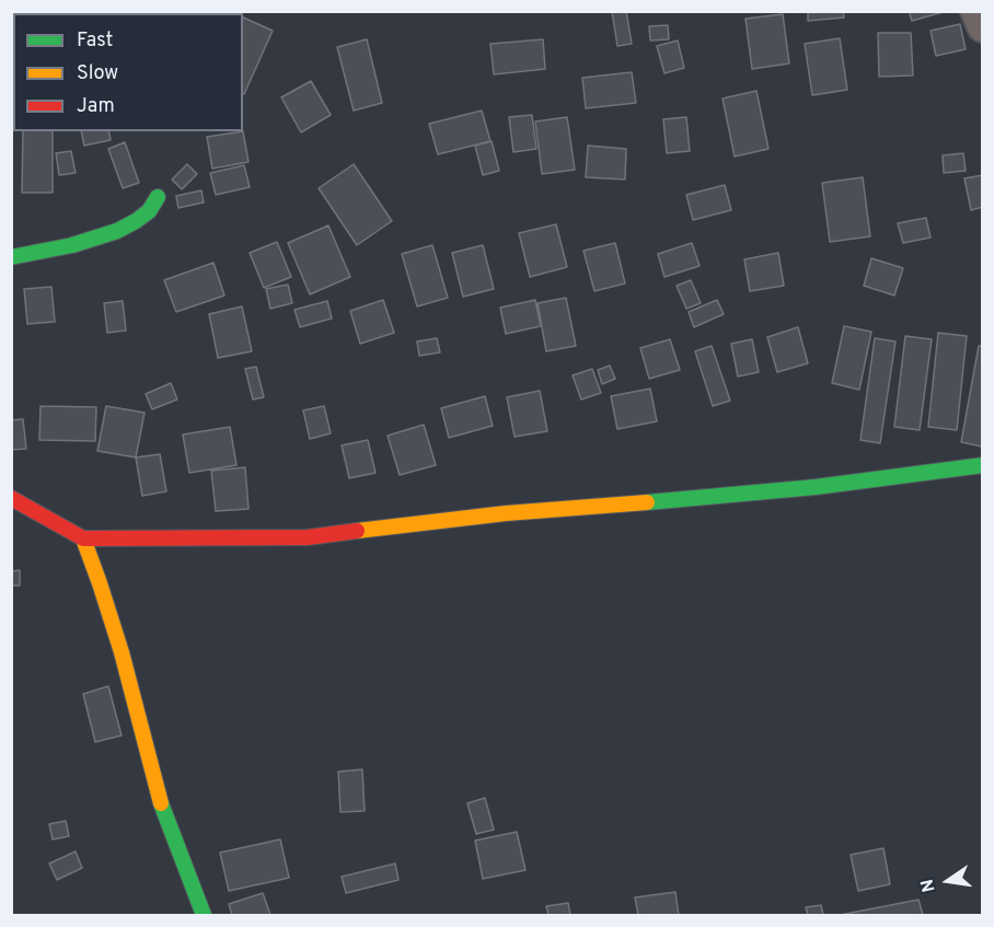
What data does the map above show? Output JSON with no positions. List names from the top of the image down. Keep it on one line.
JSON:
{"legend":["Fast","Slow","Jam"],"north":"left"}
